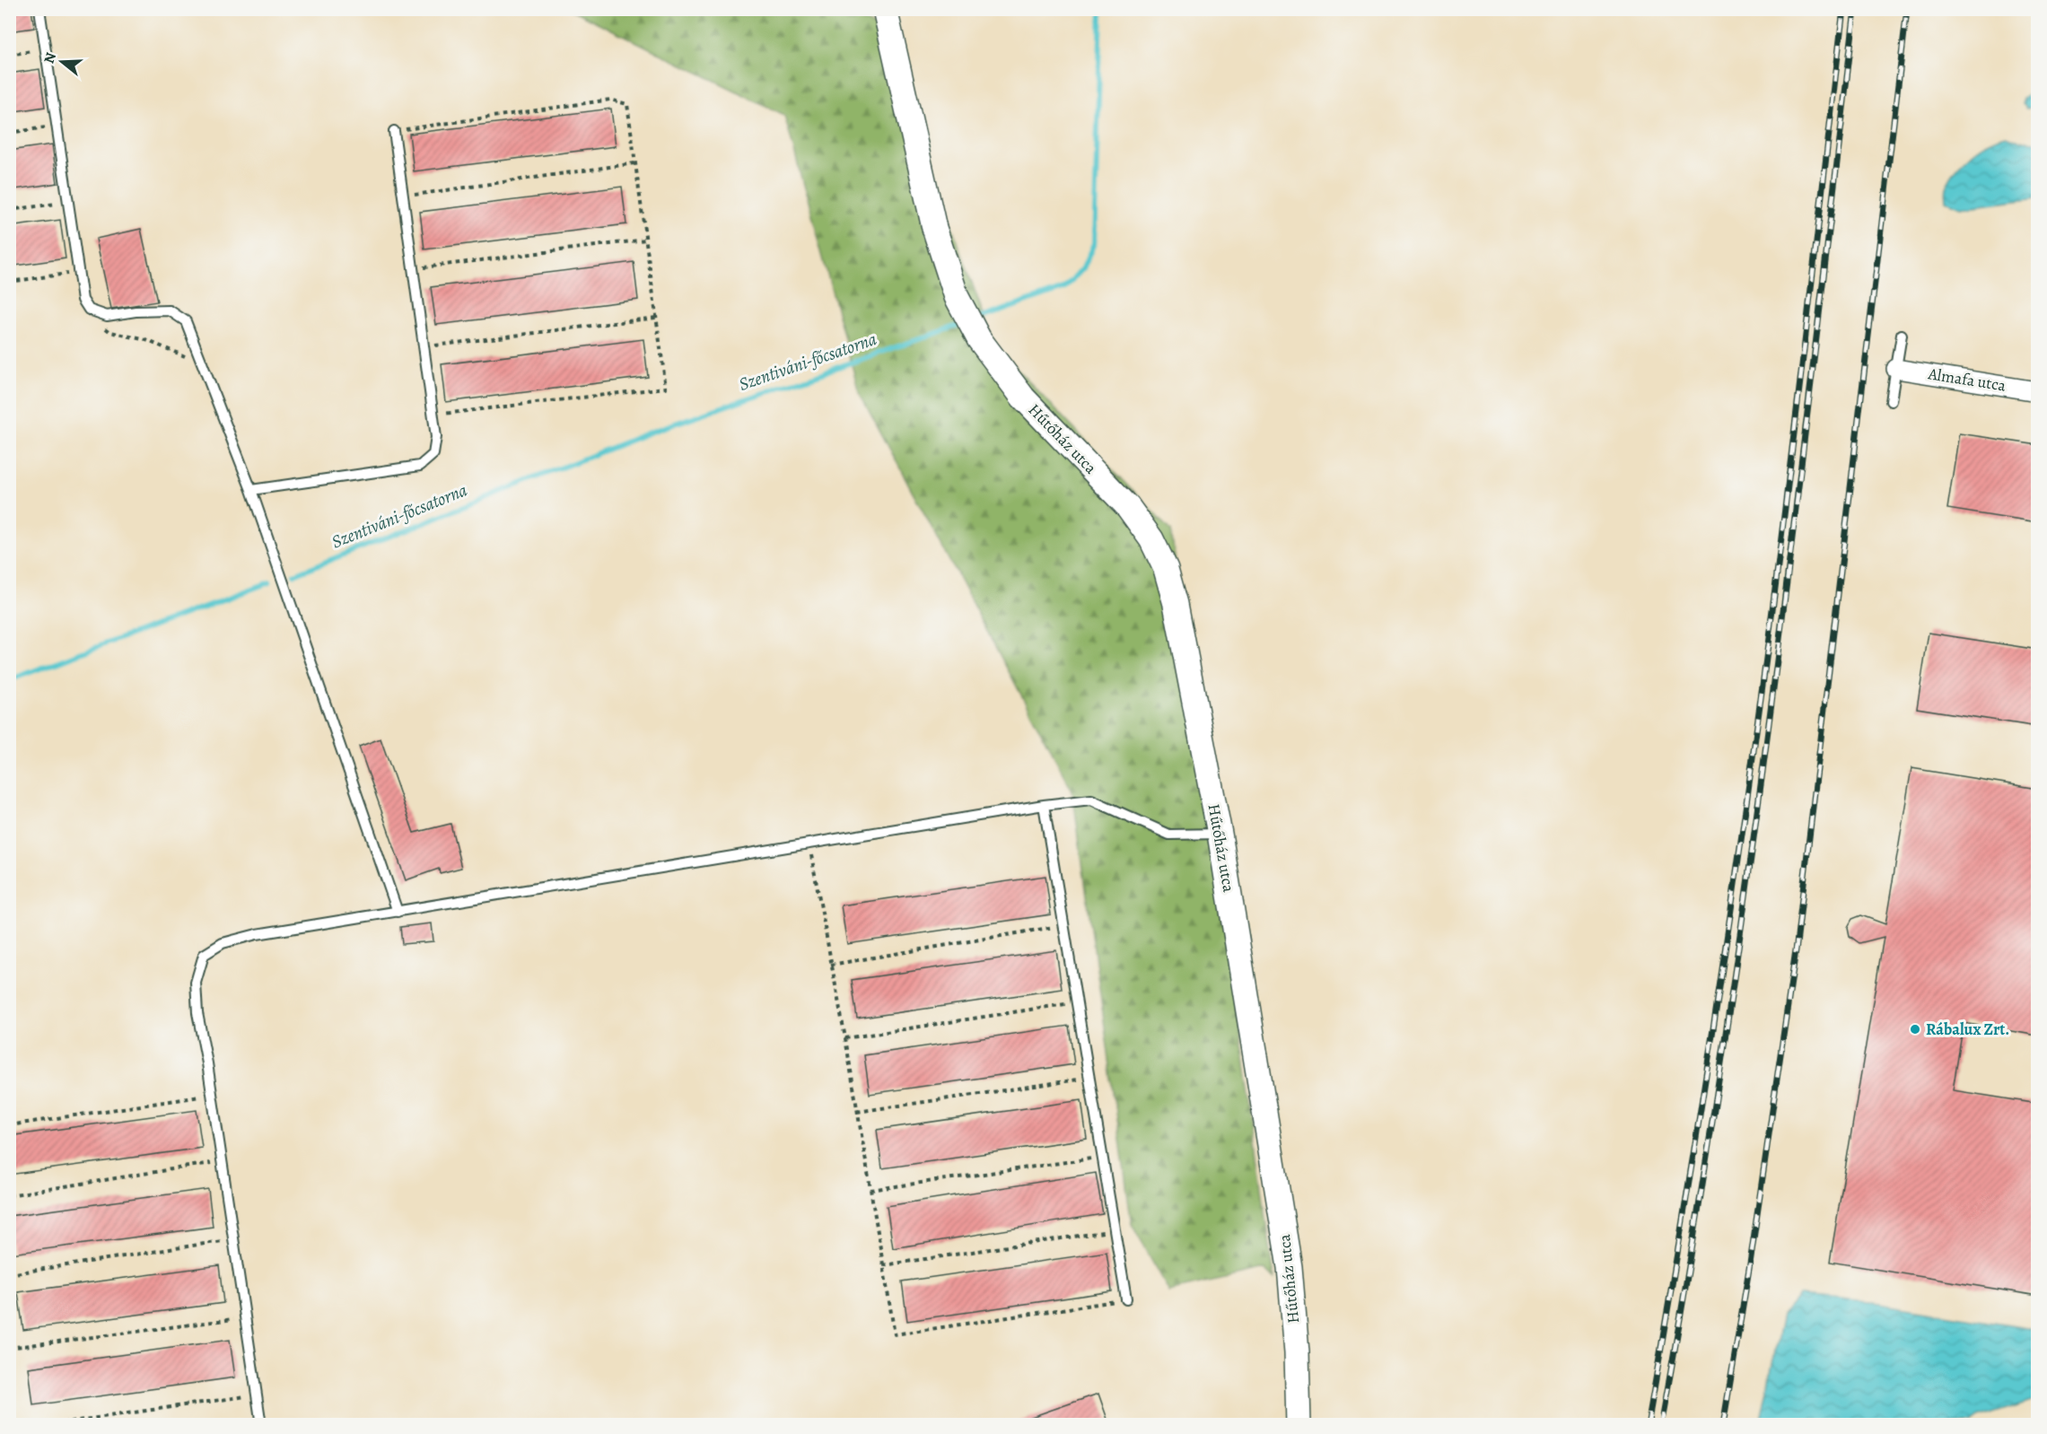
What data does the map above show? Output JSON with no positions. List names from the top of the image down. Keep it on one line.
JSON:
{"streets":{"street":["Almafa utca","Hűtőház utca"]},"water":["Szentiváni-főcsatorna"],"places":["Rábalux Zrt."],"north":"left"}
